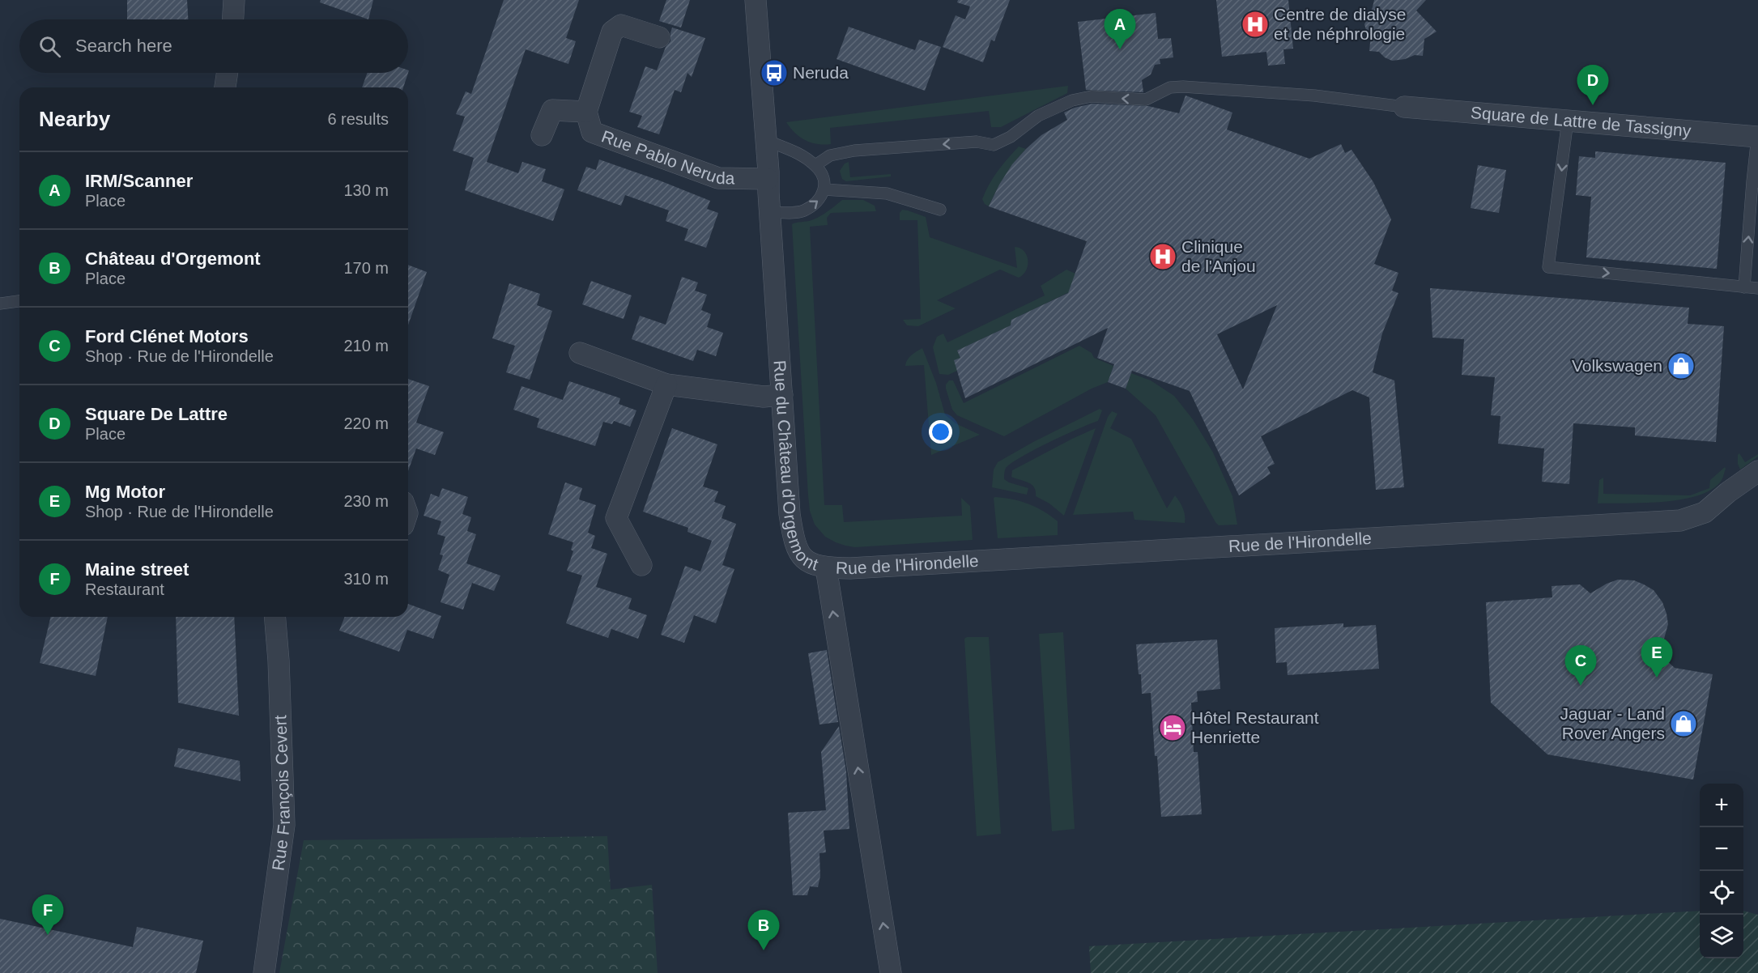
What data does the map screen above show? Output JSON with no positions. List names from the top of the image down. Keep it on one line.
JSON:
{"streets":{"street":["Square de Lattre de Tassigny","Rue Pablo Neruda","Rue du Château d'Orgemont","Rue de l'Hirondelle","Rue François Cevert"]},"crossings":[["Rue Pablo Neruda","Rue du Château d'Orgemont"],["Rue du Château d'Orgemont","Rue de l'Hirondelle"]],"one_way":["Rue du Château d'Orgemont"],"places":{"hospital":["Centre de dialyse et de néphrologie","Clinique de l'Anjou"],"bus stop":["Neruda"],"shop":["Volkswagen","Jaguar - Land Rover Angers"],"hotel":["Hôtel Restaurant Henriette"]},"page":{"pins":["A","D","E","C","F","B"],"search":"Search here","heading":["Nearby","6 results"],"list":[{"mark":"A","name":"IRM/Scanner","note":"Place","value":"130 m"},{"mark":"B","name":"Château d'Orgemont","note":"Place","value":"170 m"},{"mark":"C","name":"Ford Clénet Motors","note":"Shop · Rue de l'Hirondelle","value":"210 m"},{"mark":"D","name":"Square De Lattre","note":"Place","value":"220 m"},{"mark":"E","name":"Mg Motor","note":"Shop · Rue de l'Hirondelle","value":"230 m"},{"mark":"F","name":"Maine street","note":"Restaurant","value":"310 m"}],"map_buttons":["+","−"]}}
